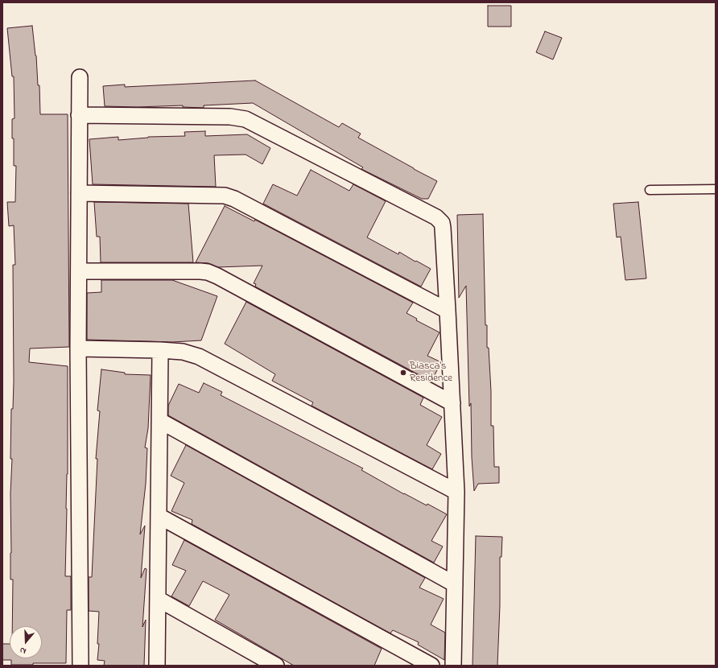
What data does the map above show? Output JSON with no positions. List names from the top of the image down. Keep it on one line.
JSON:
{"places":["Biasca's Residence"],"north":"bottom"}
